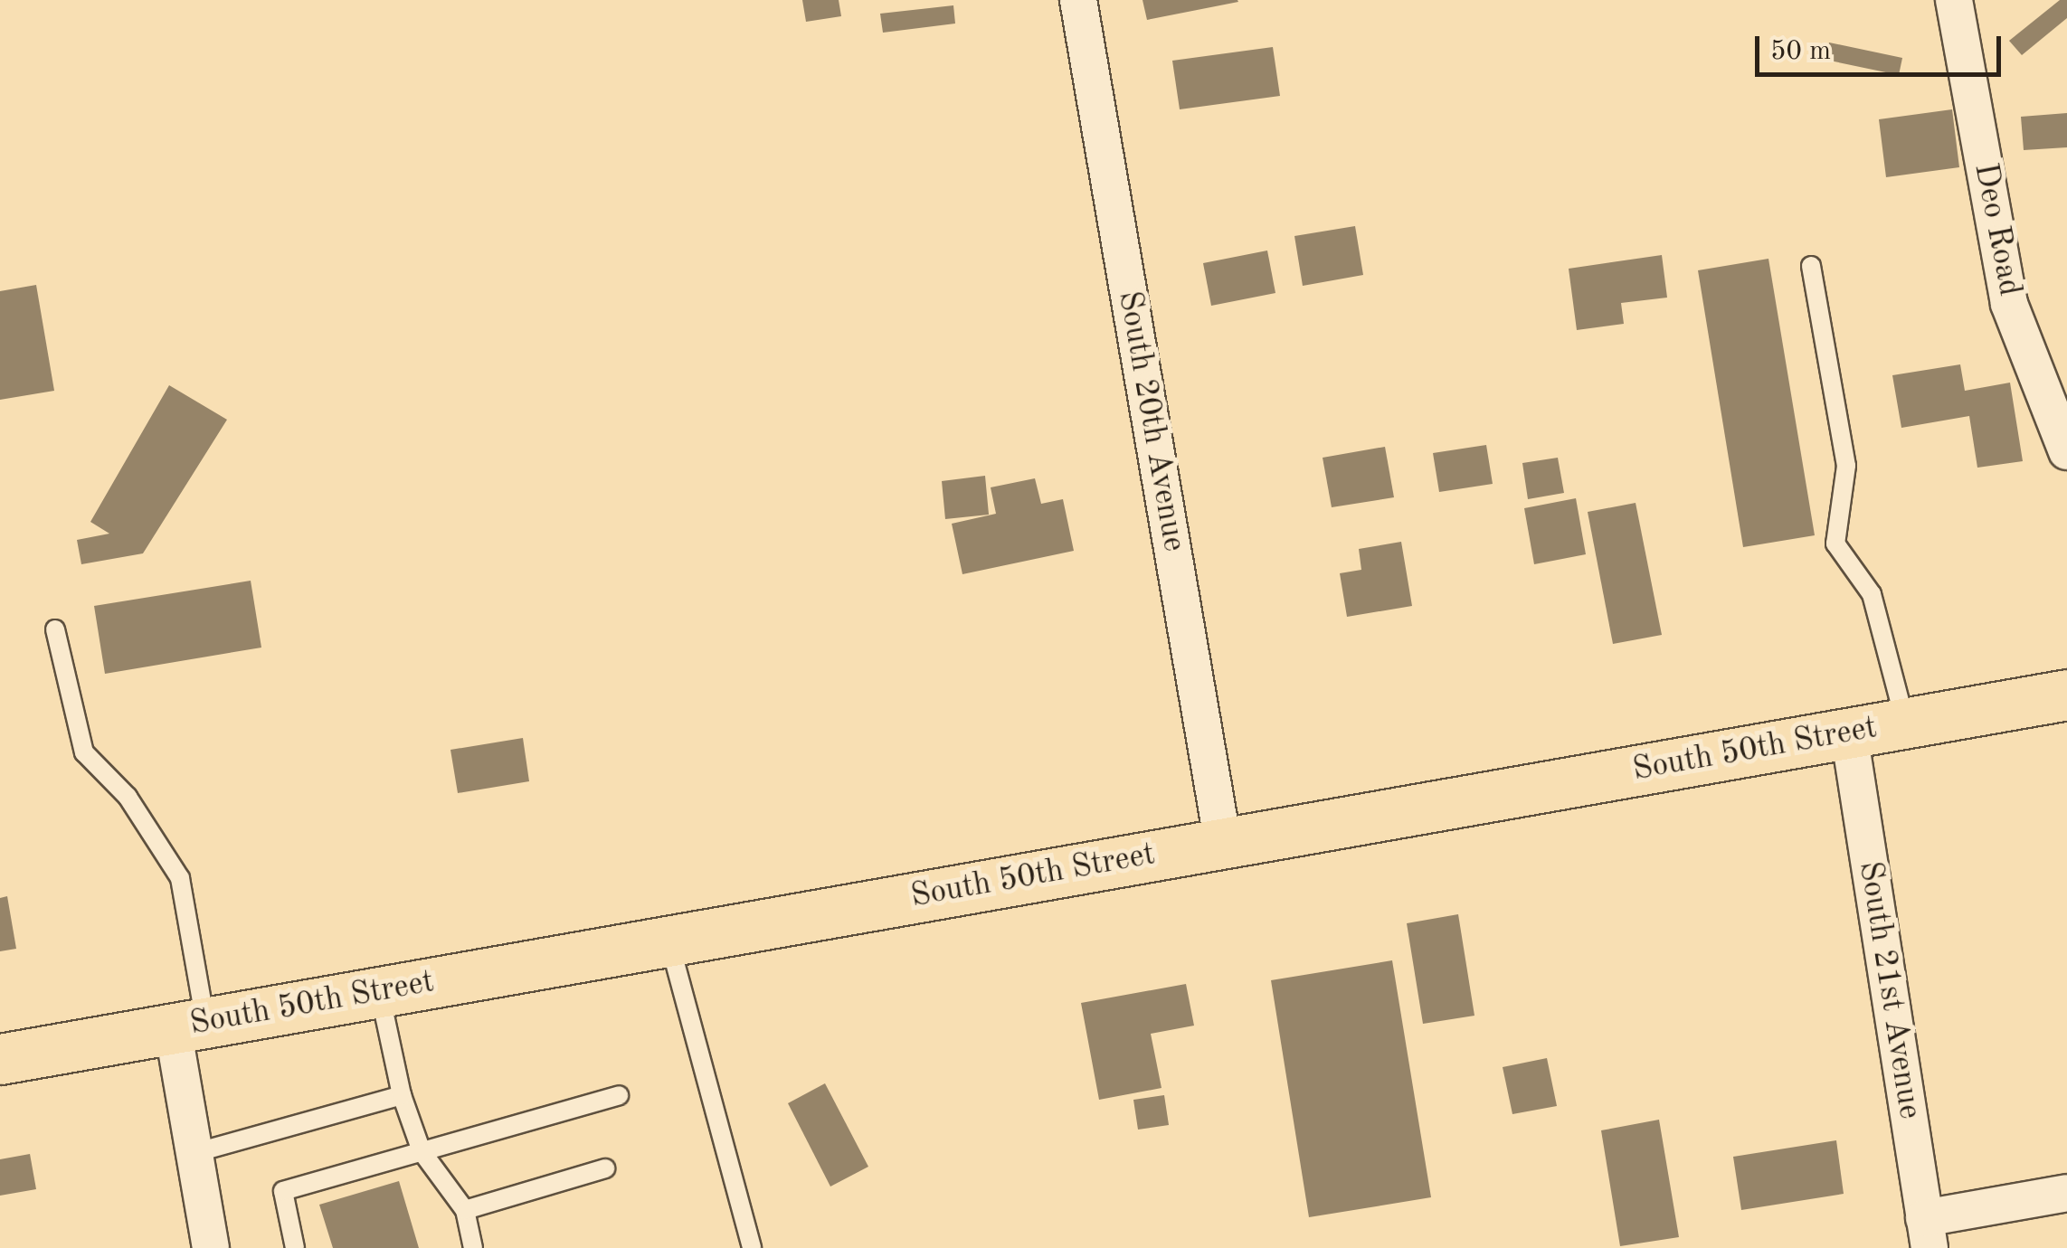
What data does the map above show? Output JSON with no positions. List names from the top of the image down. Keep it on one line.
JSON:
{"streets":{"main road":["South 50th Street"],"street":["Deo Road","South 20th Avenue","South 21st Avenue"]},"crossings":[["South 20th Avenue","South 50th Street"],["South 50th Street","South 21st Avenue"]],"scale_bar":"50 m"}
